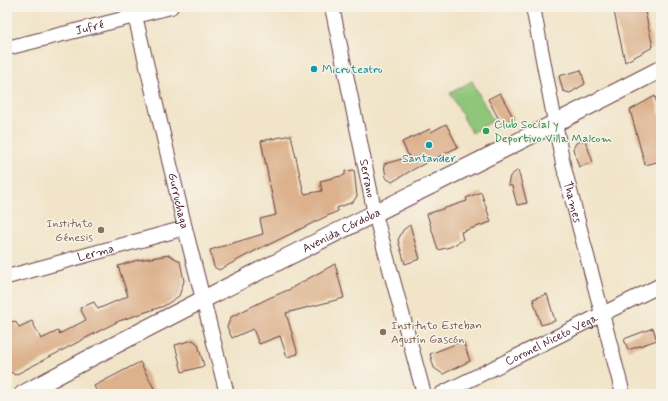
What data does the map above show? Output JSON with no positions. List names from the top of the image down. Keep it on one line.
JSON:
{"streets":{"main road":["Avenida Córdoba"],"street":["Jufré","Serrano","Gurruchaga","Thames","Lerma","Coronel Niceto Vega"]},"crossings":[["Jufré","Gurruchaga"],["Serrano","Avenida Córdoba"],["Gurruchaga","Avenida Córdoba"],["Gurruchaga","Lerma"],["Thames","Avenida Córdoba"],["Thames","Coronel Niceto Vega"]],"places":["Microteatro","Club Social y Deportivo Villa Malcom","Santander","Instituto Génesis","Instituto Esteban Agustín Gascón"]}
